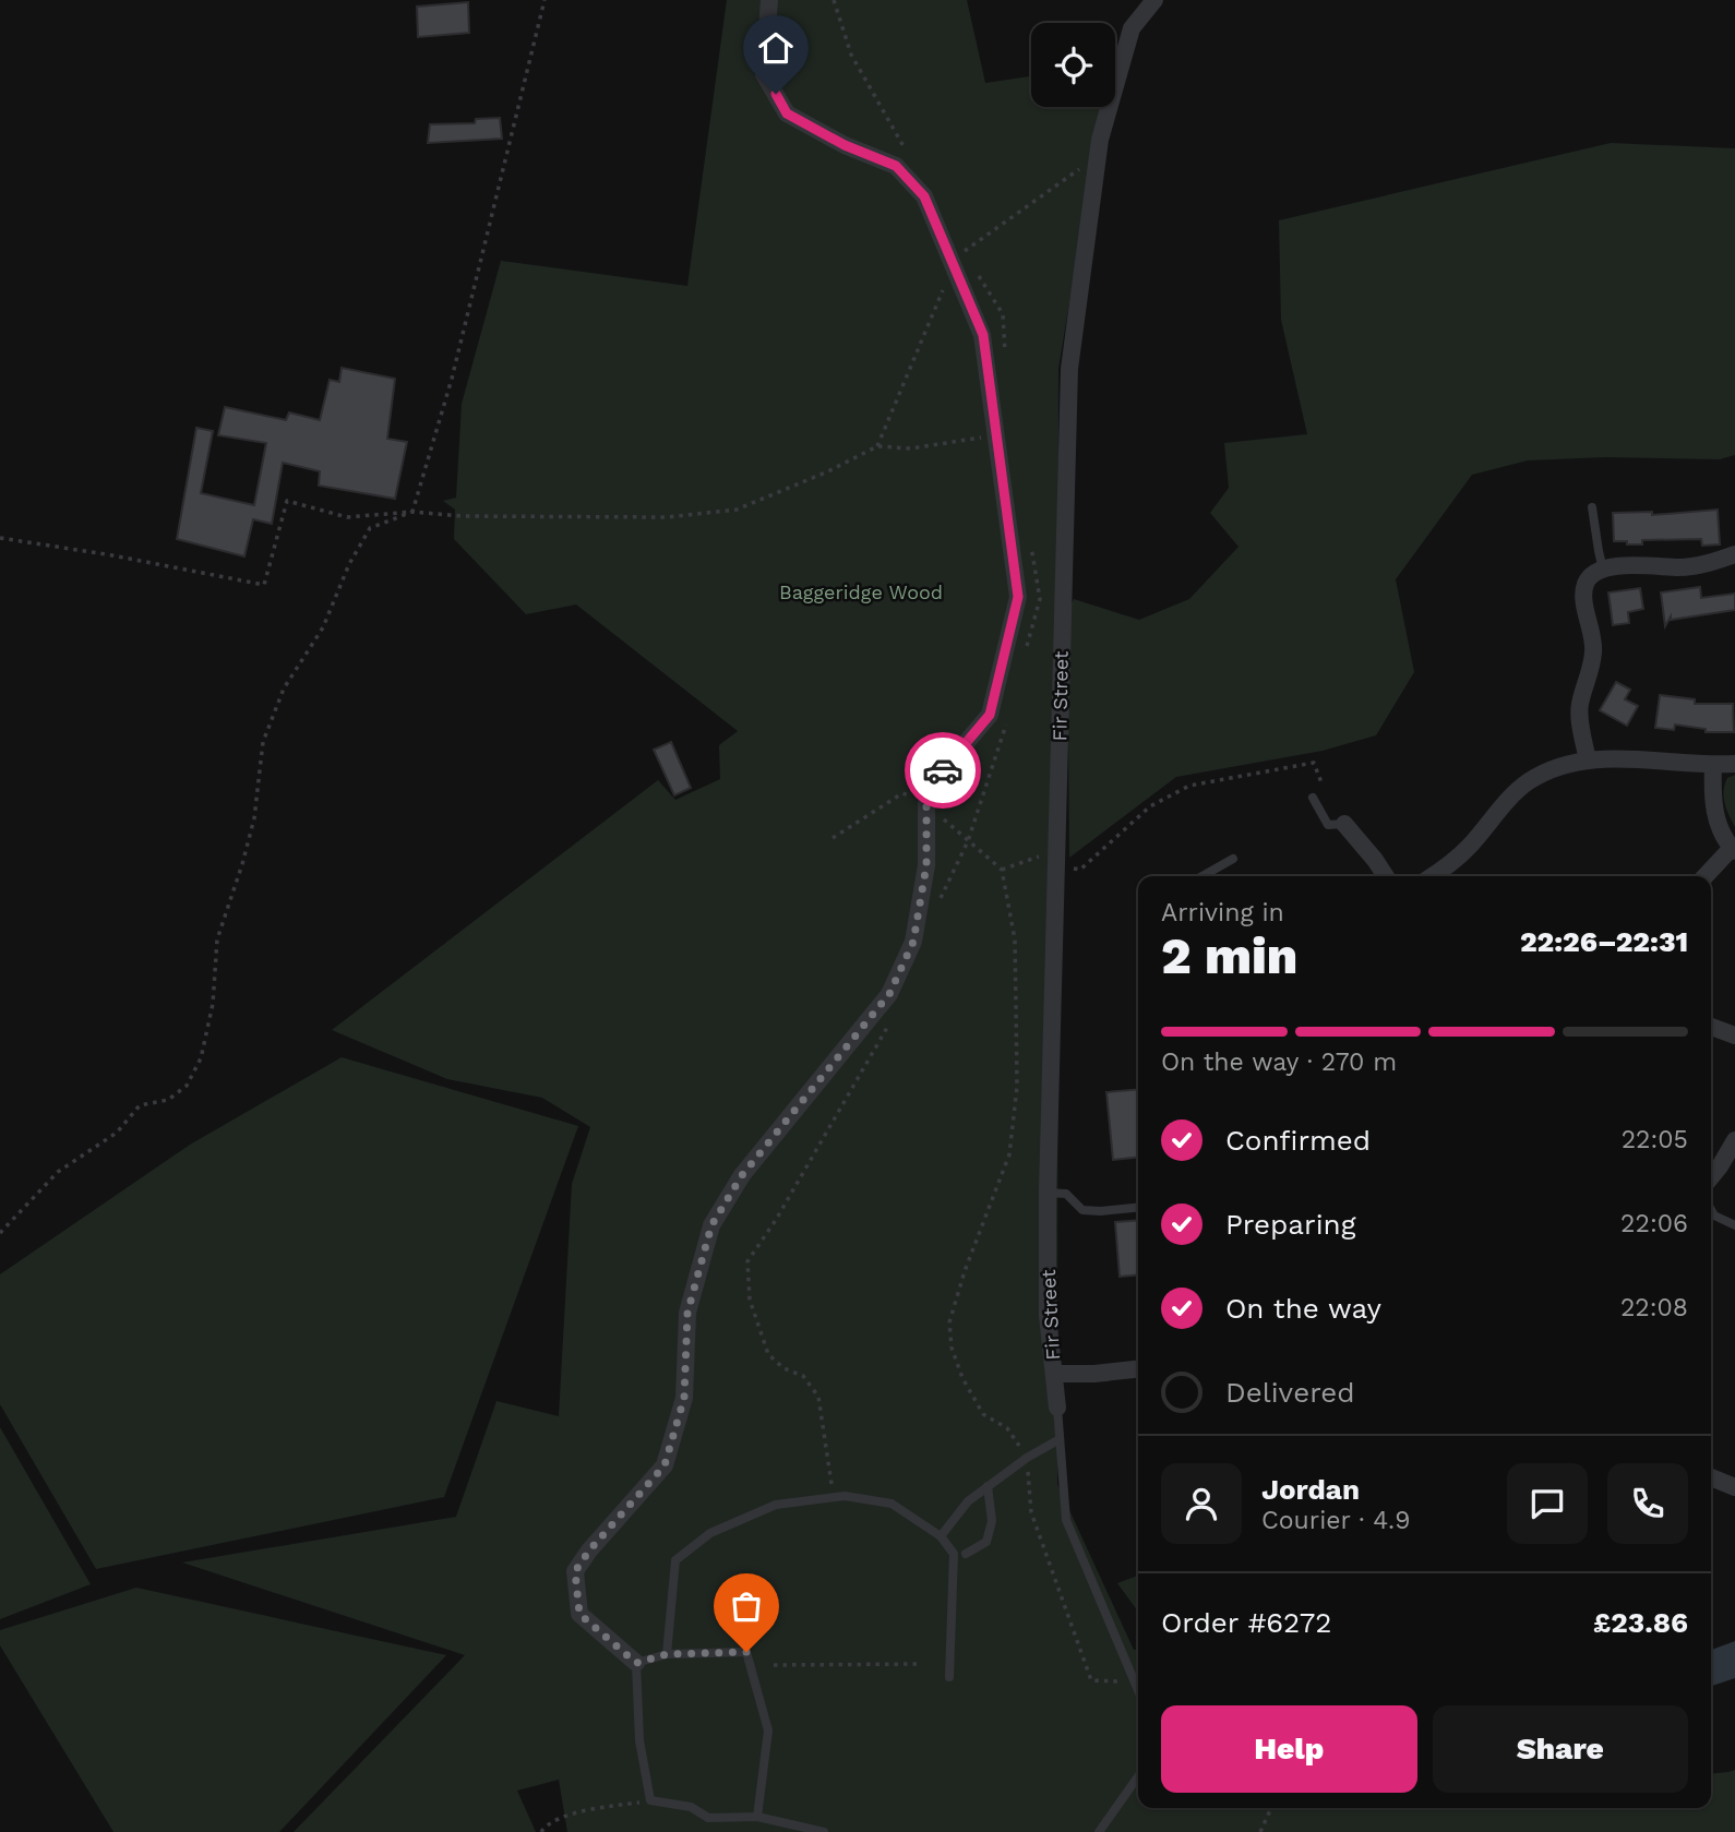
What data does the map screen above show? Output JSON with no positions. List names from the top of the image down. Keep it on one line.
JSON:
{"streets":{"street":["Fir Street"]},"parks":["Baggeridge Wood"],"page":{"heading":["2 min","Arriving in","22:26–22:31"],"panel":["Jordan","Courier · 4.9","Order #6272","£23.86"],"bar":"On the way · 270 m","list":[["Confirmed","22:05"],["Preparing","22:06"],["On the way","22:08"],"Delivered"],"buttons":["Help","Share"]}}
